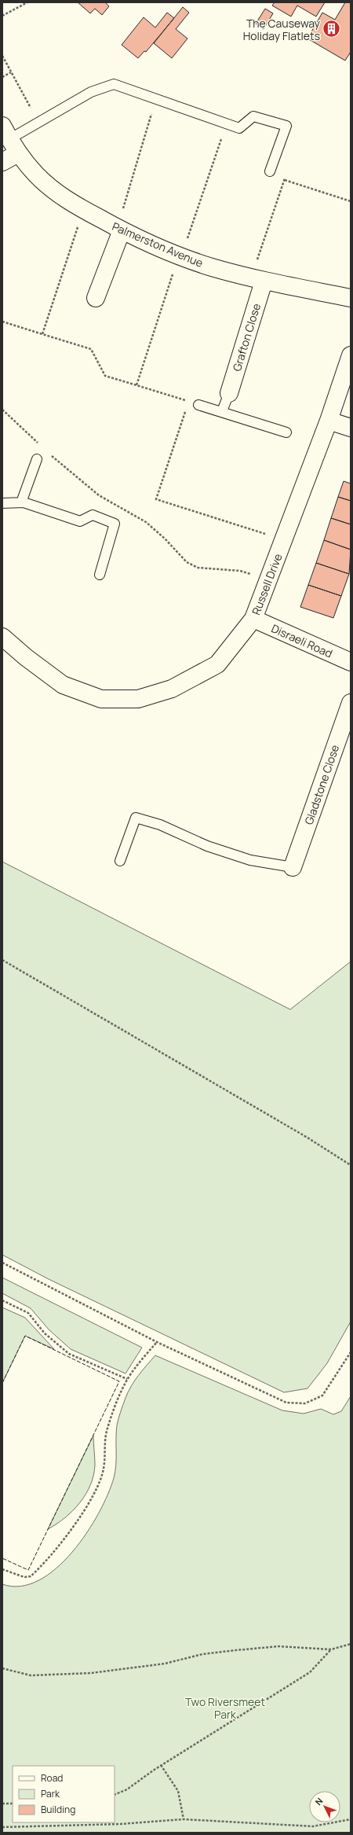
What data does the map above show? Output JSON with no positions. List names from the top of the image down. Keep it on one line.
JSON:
{"streets":{"street":["Palmerston Avenue","Grafton Close","Russell Drive","Disraeli Road","Gladstone Close"]},"crossings":[["Palmerston Avenue","Grafton Close"],["Russell Drive","Disraeli Road"]],"parks":["Two Riversmeet Park"],"places":{"building":["The Causeway Holiday Flatlets"]},"legend":["Road","Park","Building"],"north":"top left"}
